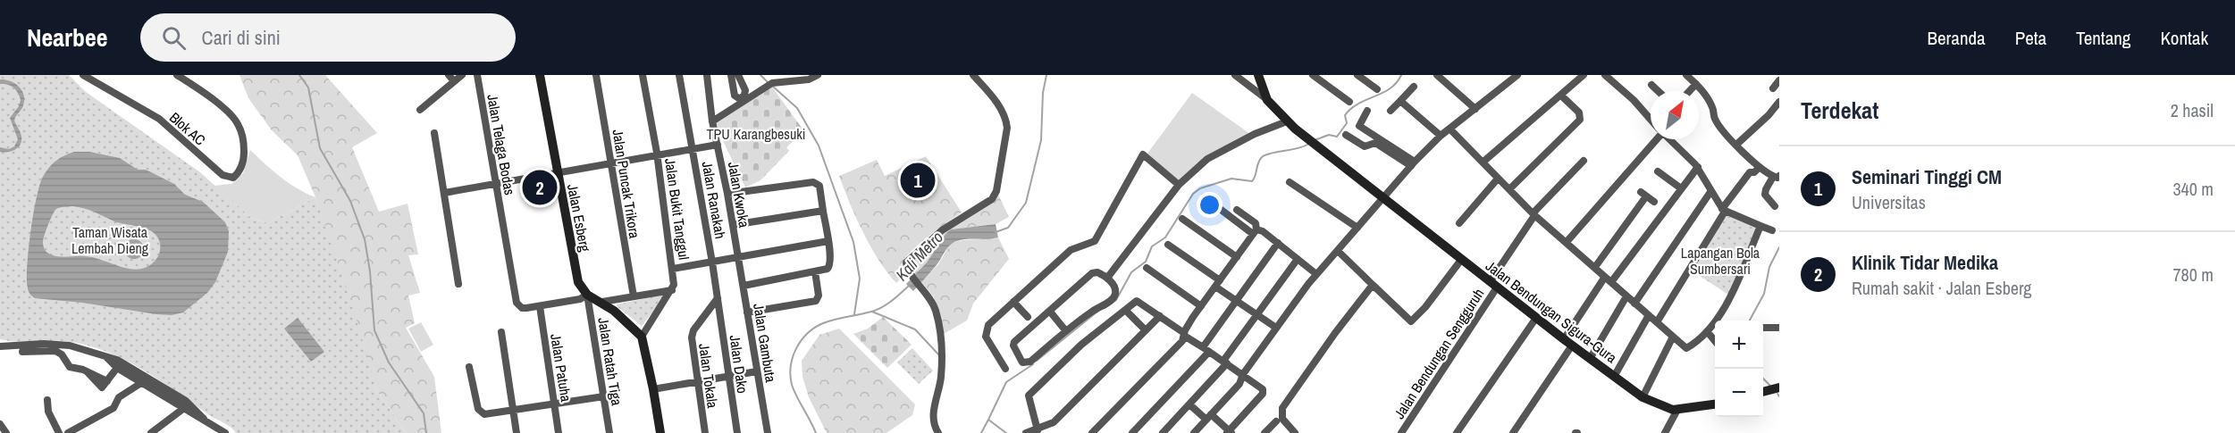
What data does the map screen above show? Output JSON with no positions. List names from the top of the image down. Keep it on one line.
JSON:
{"streets":{"main road":["Jalan Esberg","Jalan Bendungan Sigura-Gura"],"street":["Blok AC","Jalan Telaga Bodas","Jalan Puncak Trikora","Jalan Kwoka","Jalan Ranakah","Jalan Bukit Tanggul","Jalan Gambuta","Jalan Bendungan Sengguruh","Jalan Ratah Tiga","Jalan Dako","Jalan Patuha","Jalan Tokala"]},"crossings":[["Jalan Telaga Bodas","Jalan Esberg"],["Jalan Telaga Bodas","Jalan Ratah Tiga"],["Jalan Telaga Bodas","Jalan Patuha"],["Jalan Kwoka","Jalan Gambuta"],["Jalan Ranakah","Jalan Dako"],["Jalan Ranakah","Jalan Tokala"],["Jalan Esberg","Jalan Ratah Tiga"],["Jalan Bendungan Sigura-Gura","Jalan Bendungan Sengguruh"],["Jalan Dako","Jalan Tokala"]],"water":["Kali Metro"],"parks":["TPU Karangbesuki","Taman Wisata Lembah Dieng","Lapangan Bola Sumbersari"],"north":"top right","page":{"header":"Nearbee","search":"Cari di sini","nav":["Beranda","Peta","Tentang","Kontak"],"heading":["Terdekat","2 hasil"],"list":[{"mark":"1","name":"Seminari Tinggi CM","note":"Universitas","value":"340 m"},{"mark":"2","name":"Klinik Tidar Medika","note":"Rumah sakit · Jalan Esberg","value":"780 m"}],"pins":["1","2"],"map_buttons":["+","−"]}}
